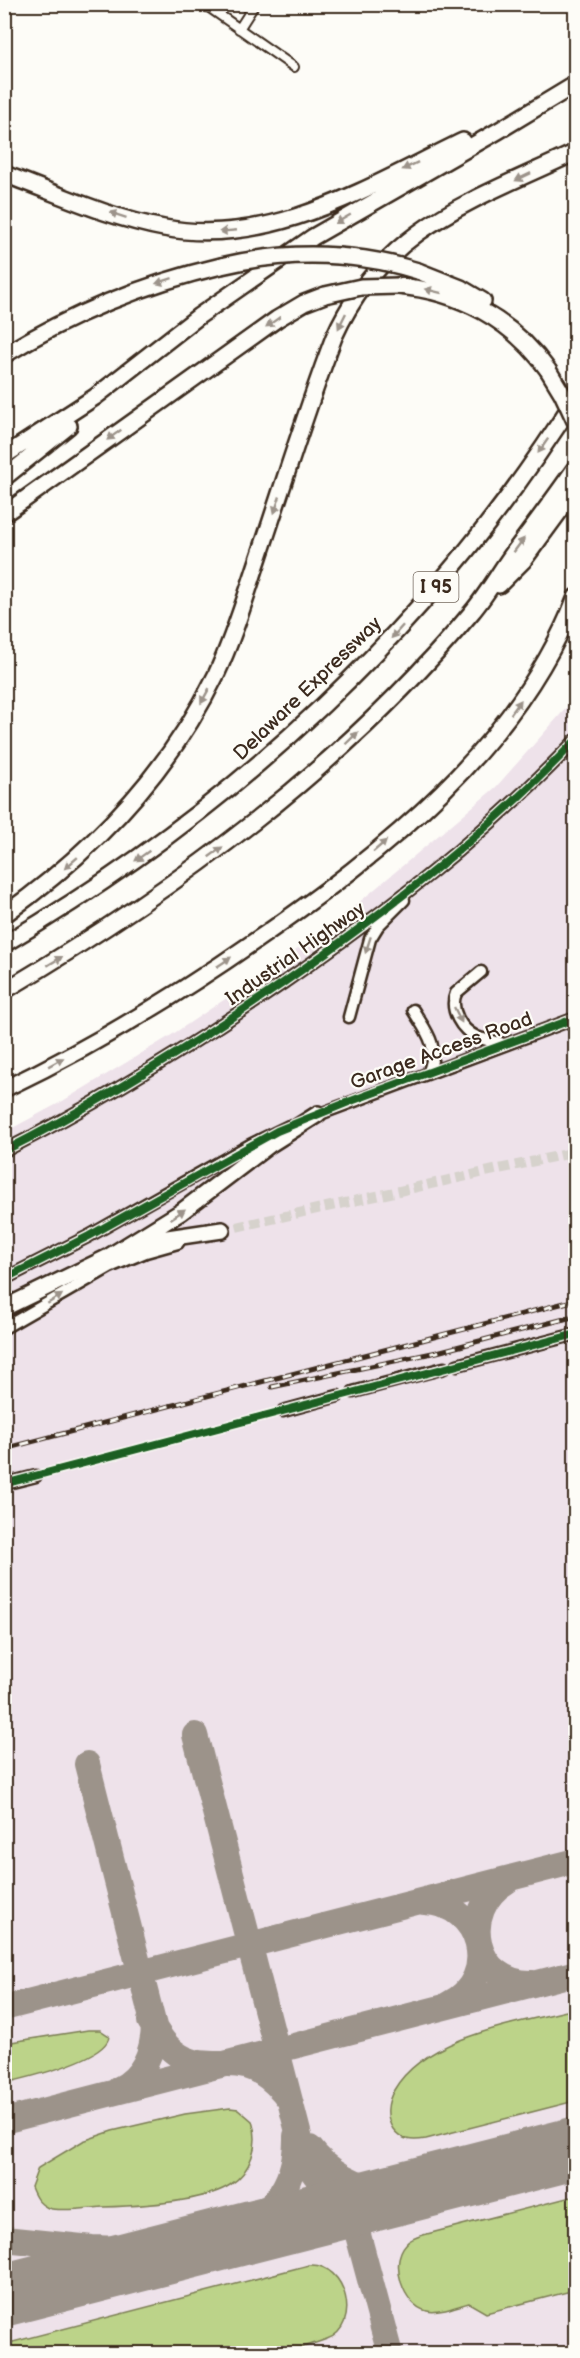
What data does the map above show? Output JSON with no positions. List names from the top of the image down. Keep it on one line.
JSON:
{"streets":{"highway":["I 95","Delaware Expressway"],"street":["Industrial Highway","Garage Access Road"]}}
